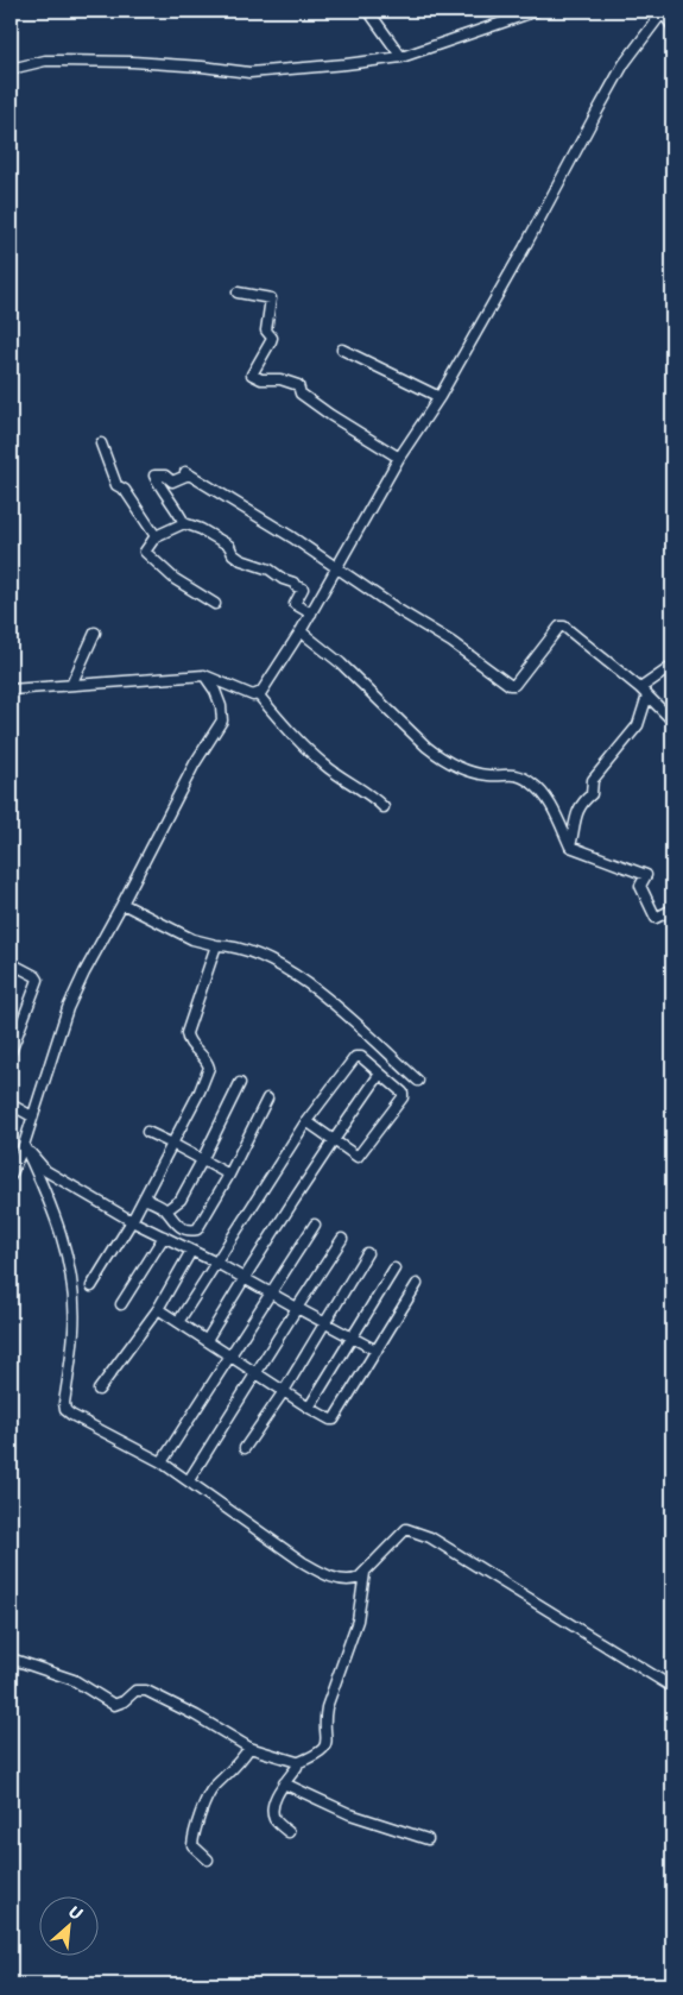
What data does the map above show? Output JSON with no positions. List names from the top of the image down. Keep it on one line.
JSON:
{"north":"top right"}
